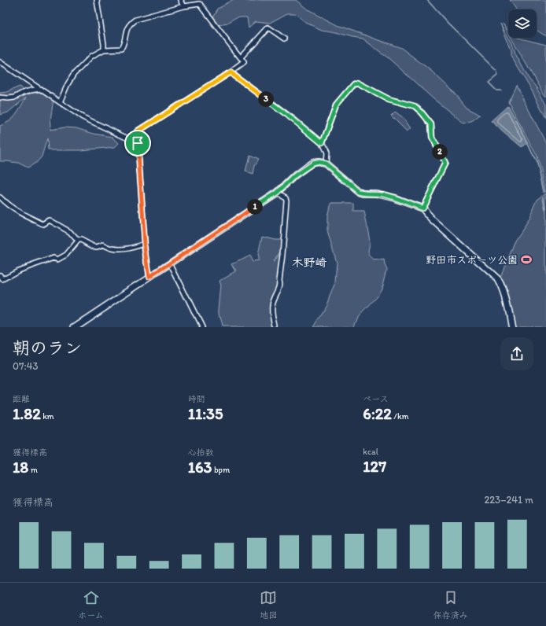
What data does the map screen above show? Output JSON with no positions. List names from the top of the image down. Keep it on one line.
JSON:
{"districts":["木野崎"],"places":{"sports":["野田市スポーツ公園"]},"page":{"pins":["3","2","1"],"heading":["朝のラン","07:43"],"stats":[["距離","1.82 km"],["時間","11:35"],["ペース","6:22 /km"],["獲得標高","18 m"],["心拍数","163 bpm"],["kcal","127"]],"chart":["獲得標高","223–241 m"],"tabs":["ホーム","地図","保存済み"]}}
